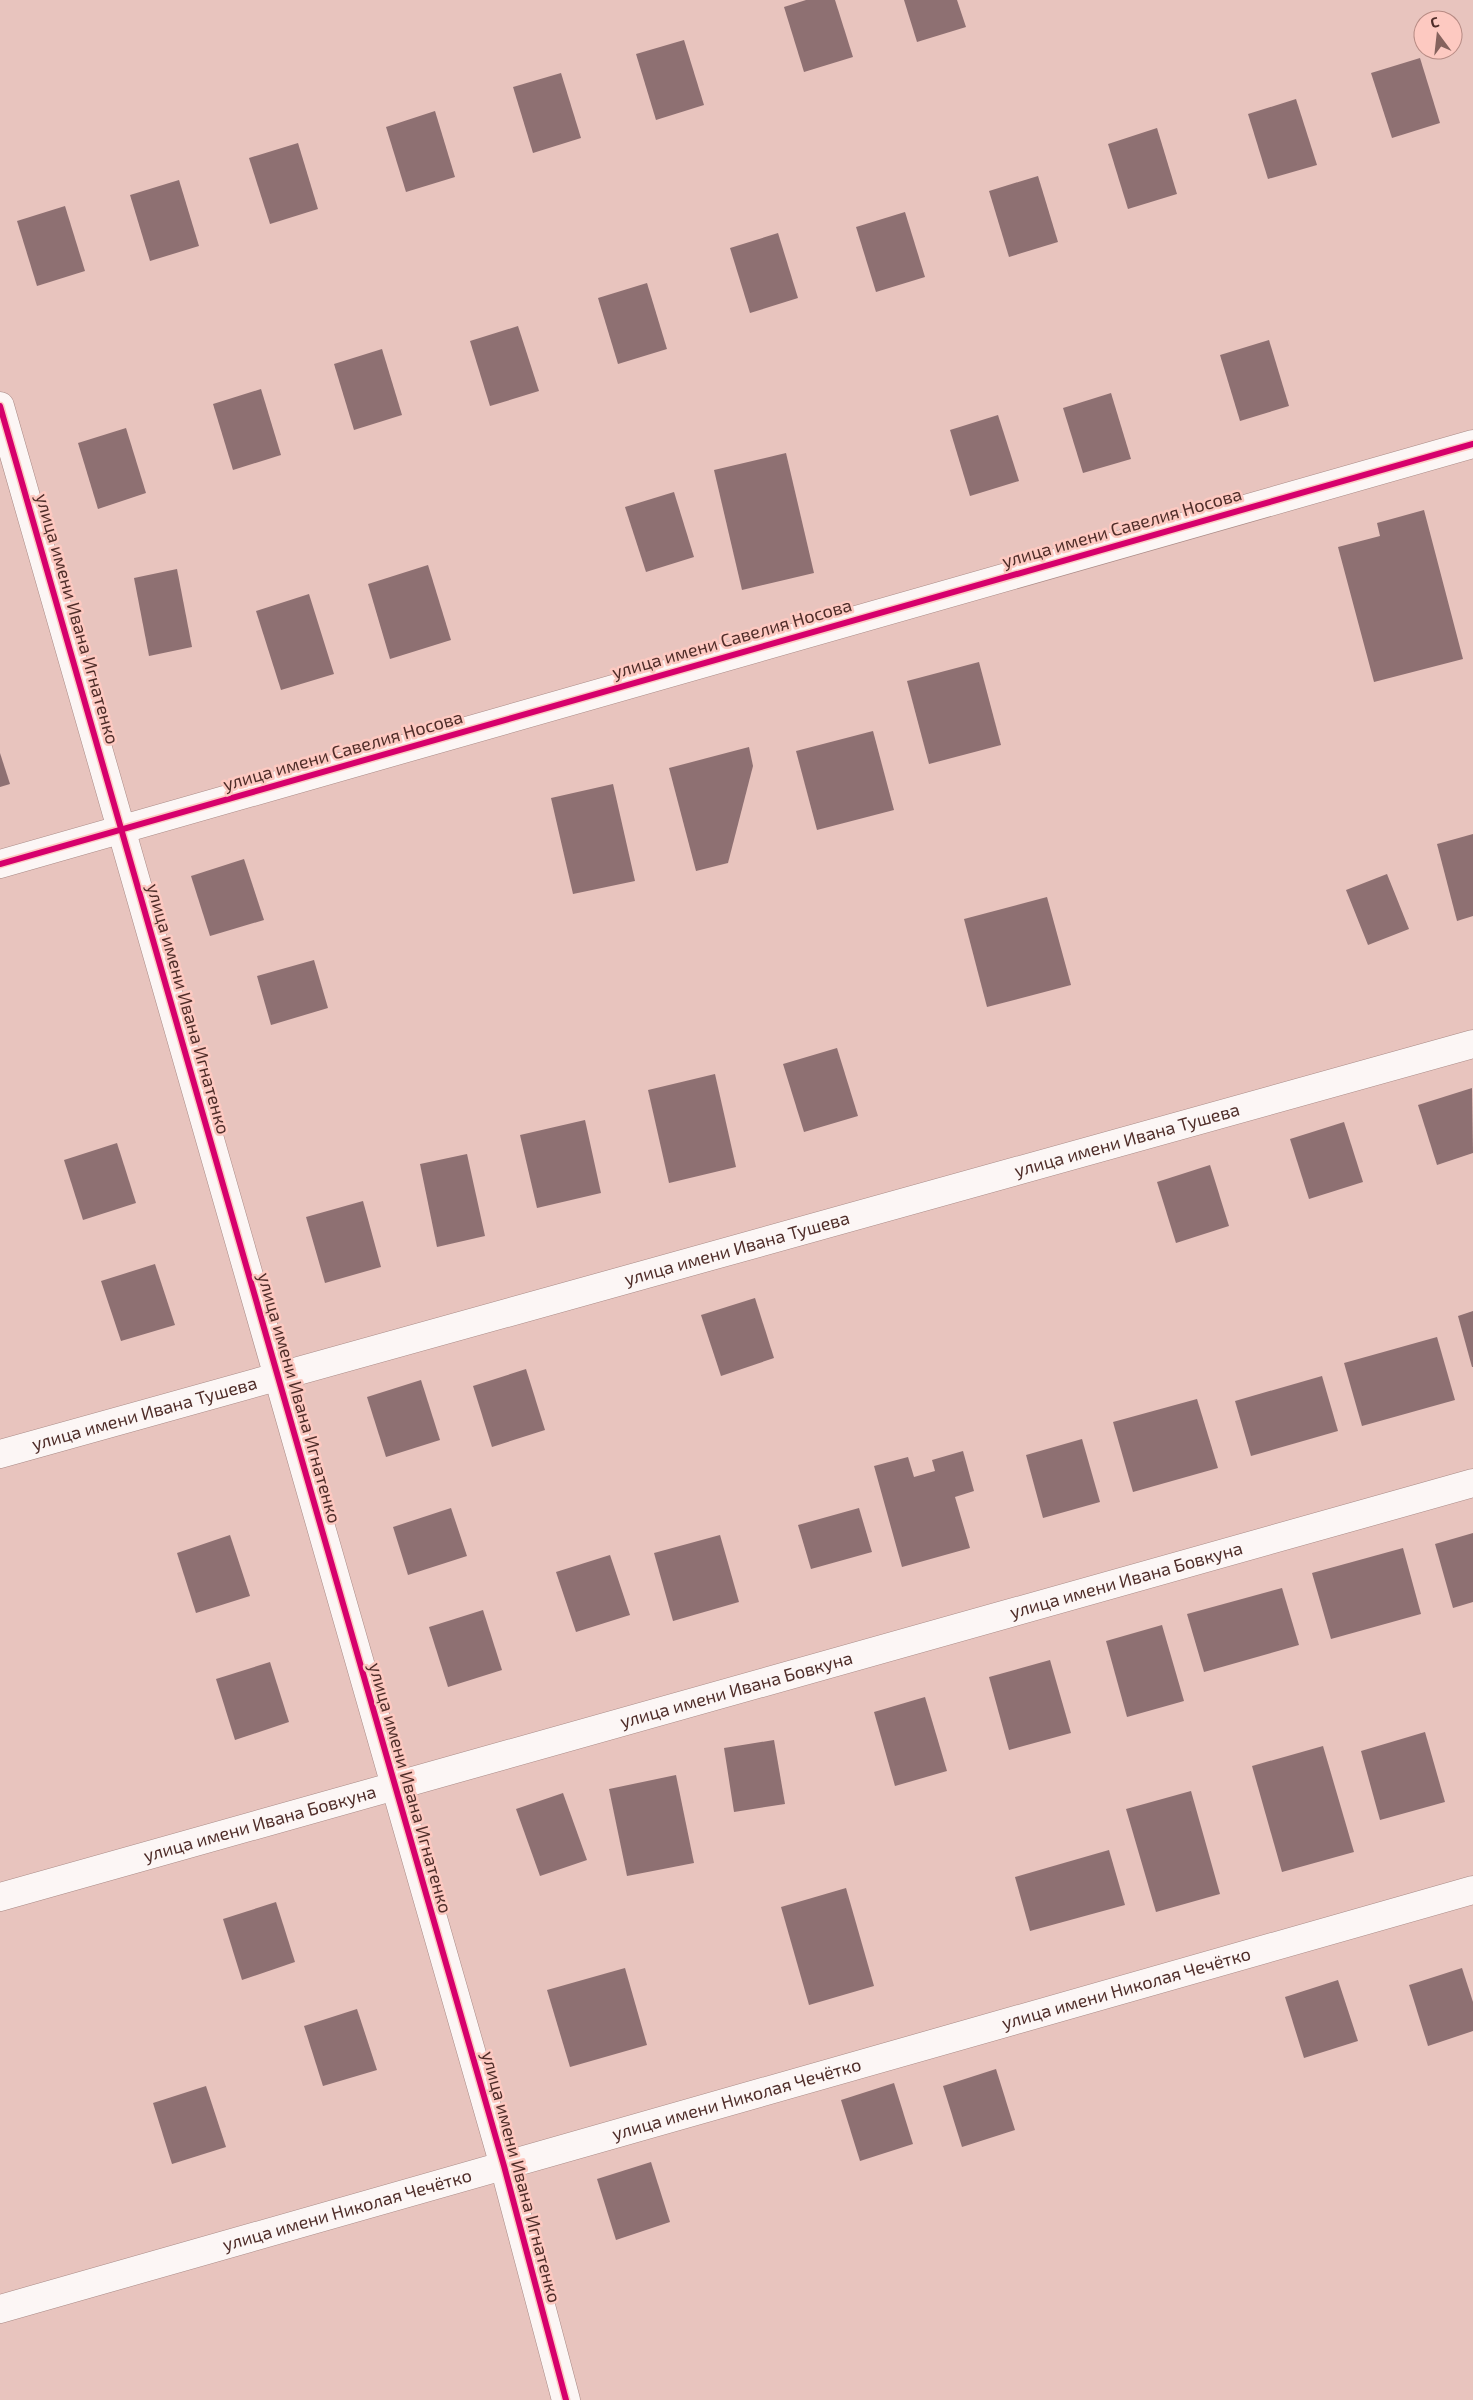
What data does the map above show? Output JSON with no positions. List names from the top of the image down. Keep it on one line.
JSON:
{"streets":{"street":["улица имени Савелия Носова","улица имени Ивана Игнатенко","улица имени Ивана Тушева","улица имени Ивана Бовкуна","улица имени Николая Чечётко"]},"crossings":[["улица имени Савелия Носова","улица имени Ивана Игнатенко"],["улица имени Ивана Игнатенко","улица имени Ивана Тушева"],["улица имени Ивана Игнатенко","улица имени Ивана Бовкуна"],["улица имени Ивана Игнатенко","улица имени Николая Чечётко"]],"north":"top"}
